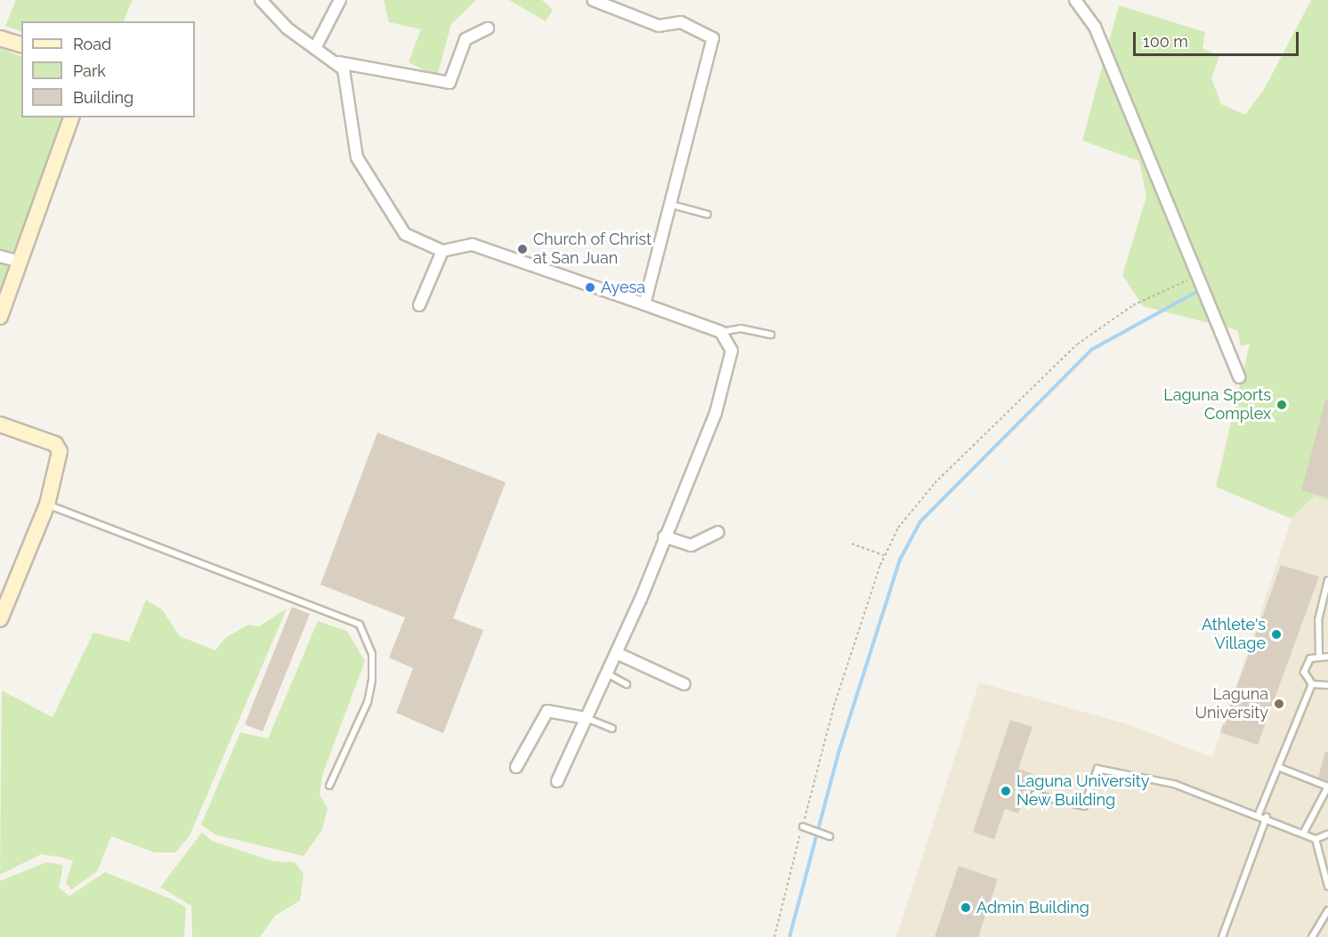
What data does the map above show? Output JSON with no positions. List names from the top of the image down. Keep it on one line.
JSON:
{"places":["Church of Christ at San Juan","Ayesa","Laguna Sports Complex","Athlete's Village","Laguna University","Laguna University New Building","Admin Building"],"legend":["Road","Park","Building"],"scale_bar":"100 m"}
